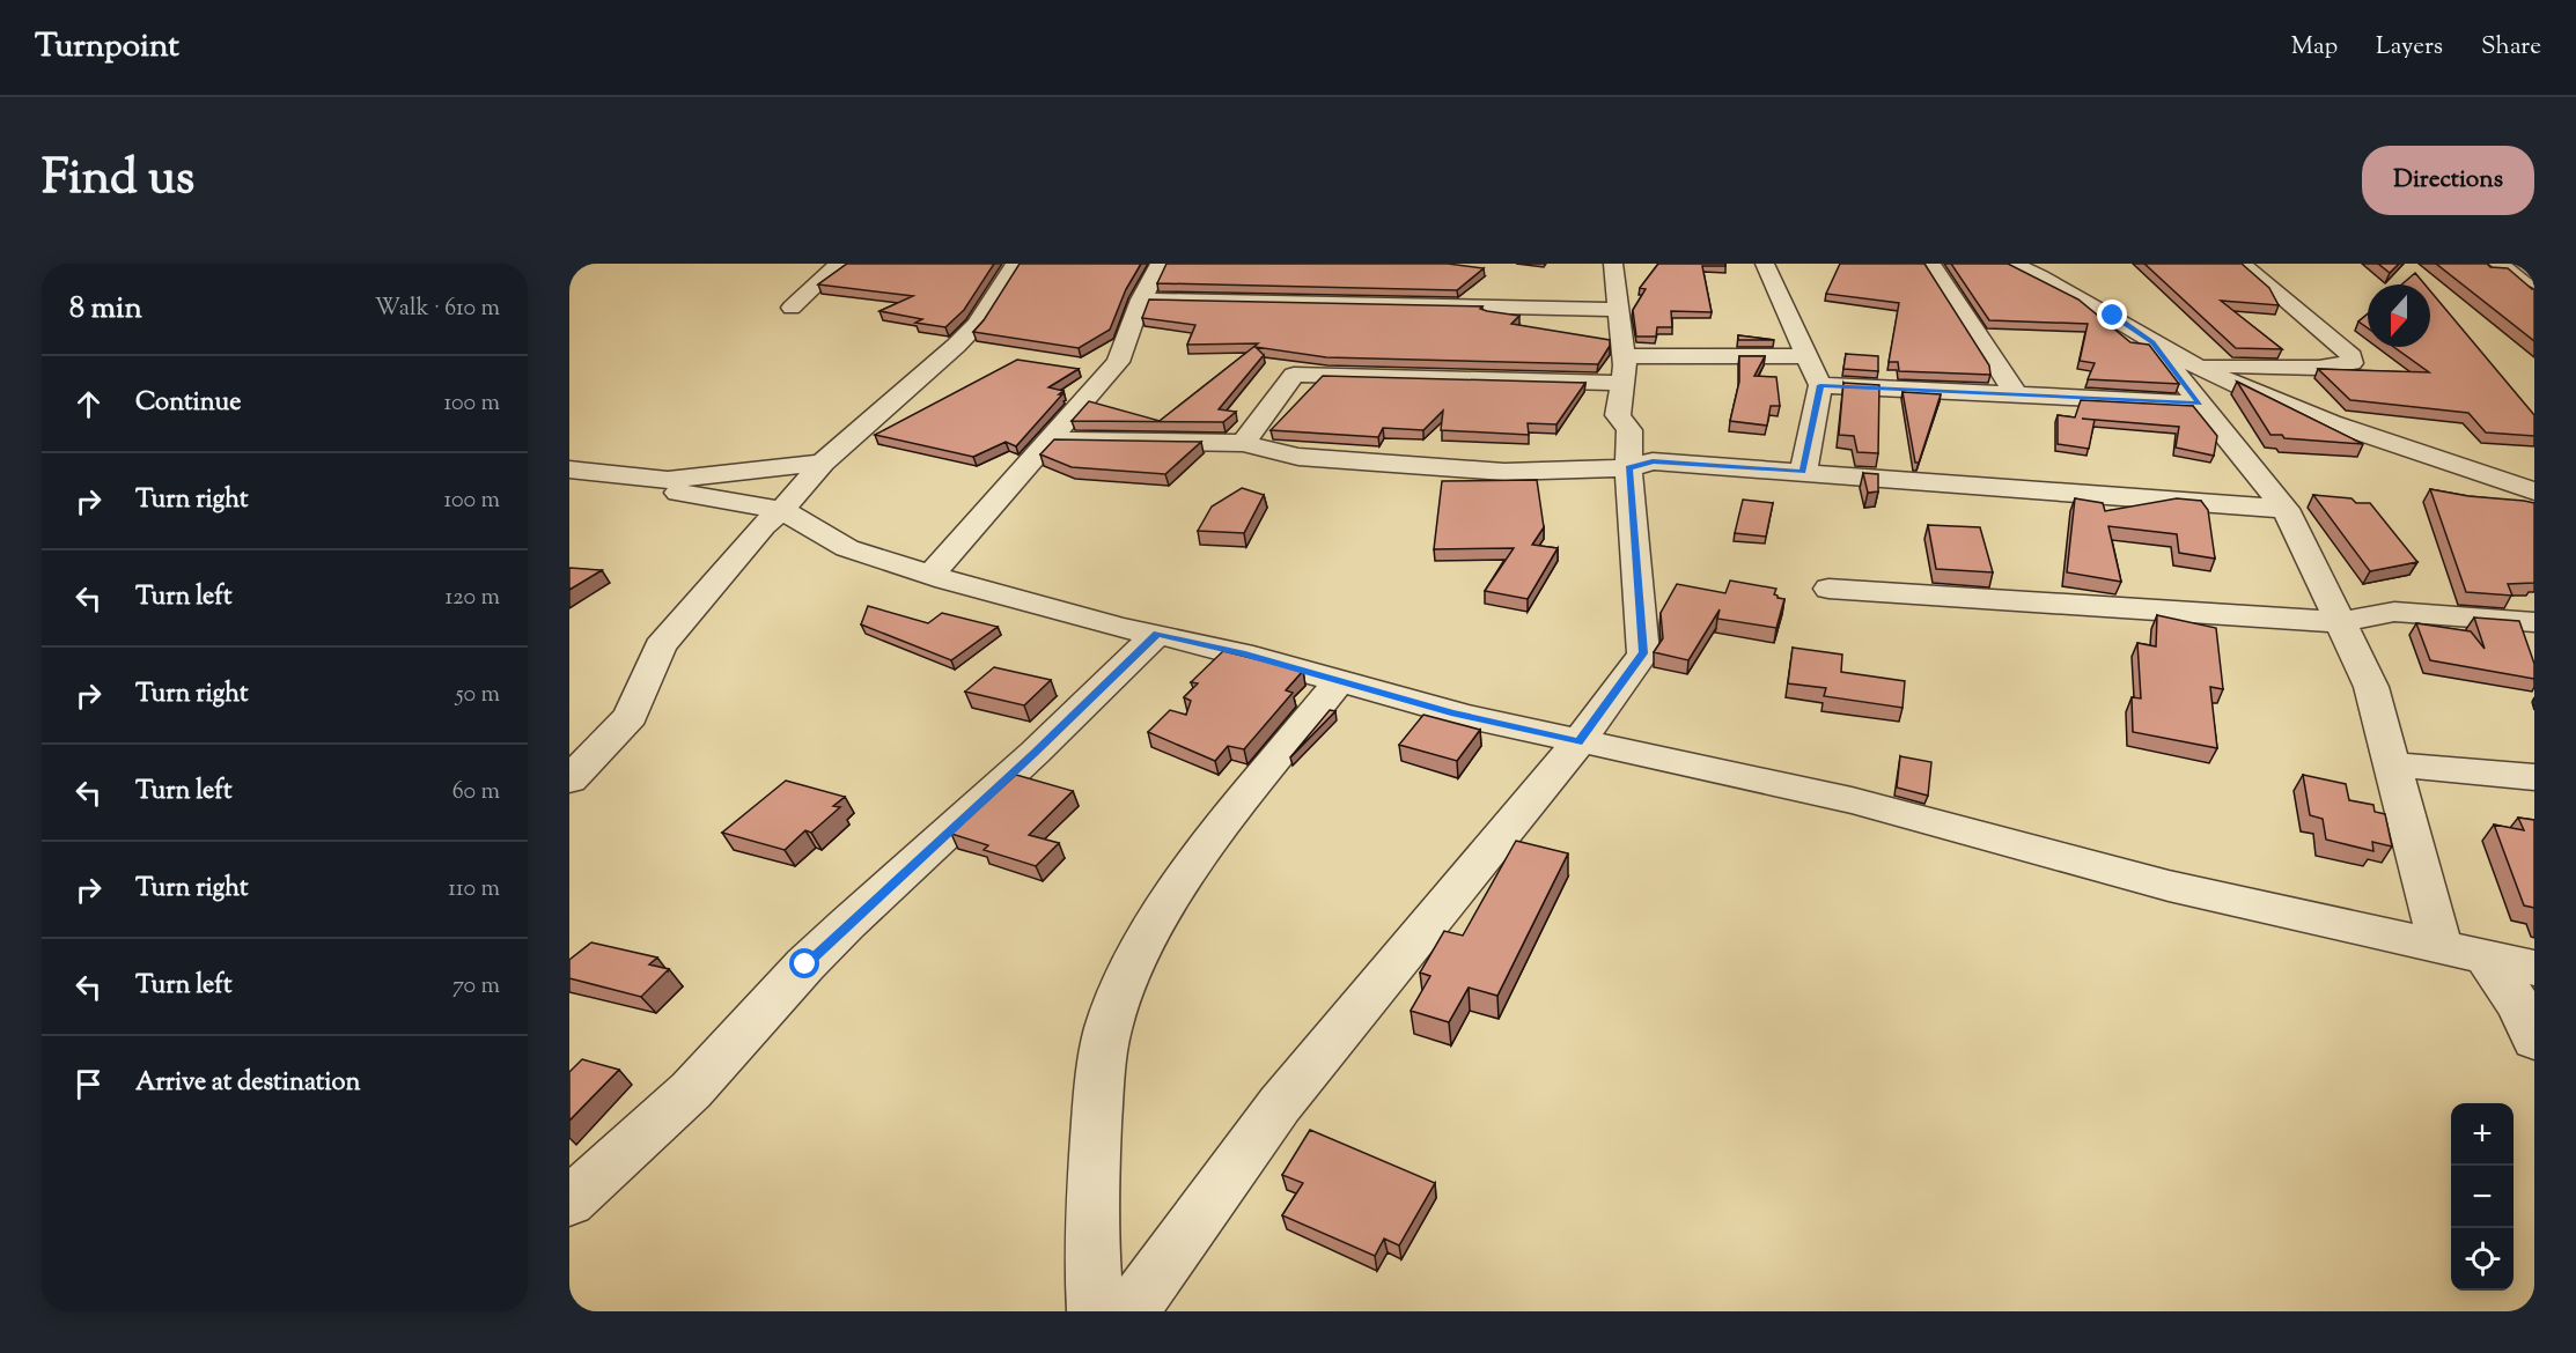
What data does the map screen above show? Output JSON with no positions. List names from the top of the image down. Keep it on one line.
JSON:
{"north":"bottom","page":{"header":"Turnpoint","nav":["Map","Layers","Share"],"title":"Find us","buttons":"Directions","heading":["8 min","Walk · 610 m"],"list":[["Continue","100 m"],["Turn right","100 m"],["Turn left","120 m"],["Turn right","50 m"],["Turn left","60 m"],["Turn right","110 m"],["Turn left","70 m"],"Arrive at destination"],"map_buttons":["+","−"]}}
